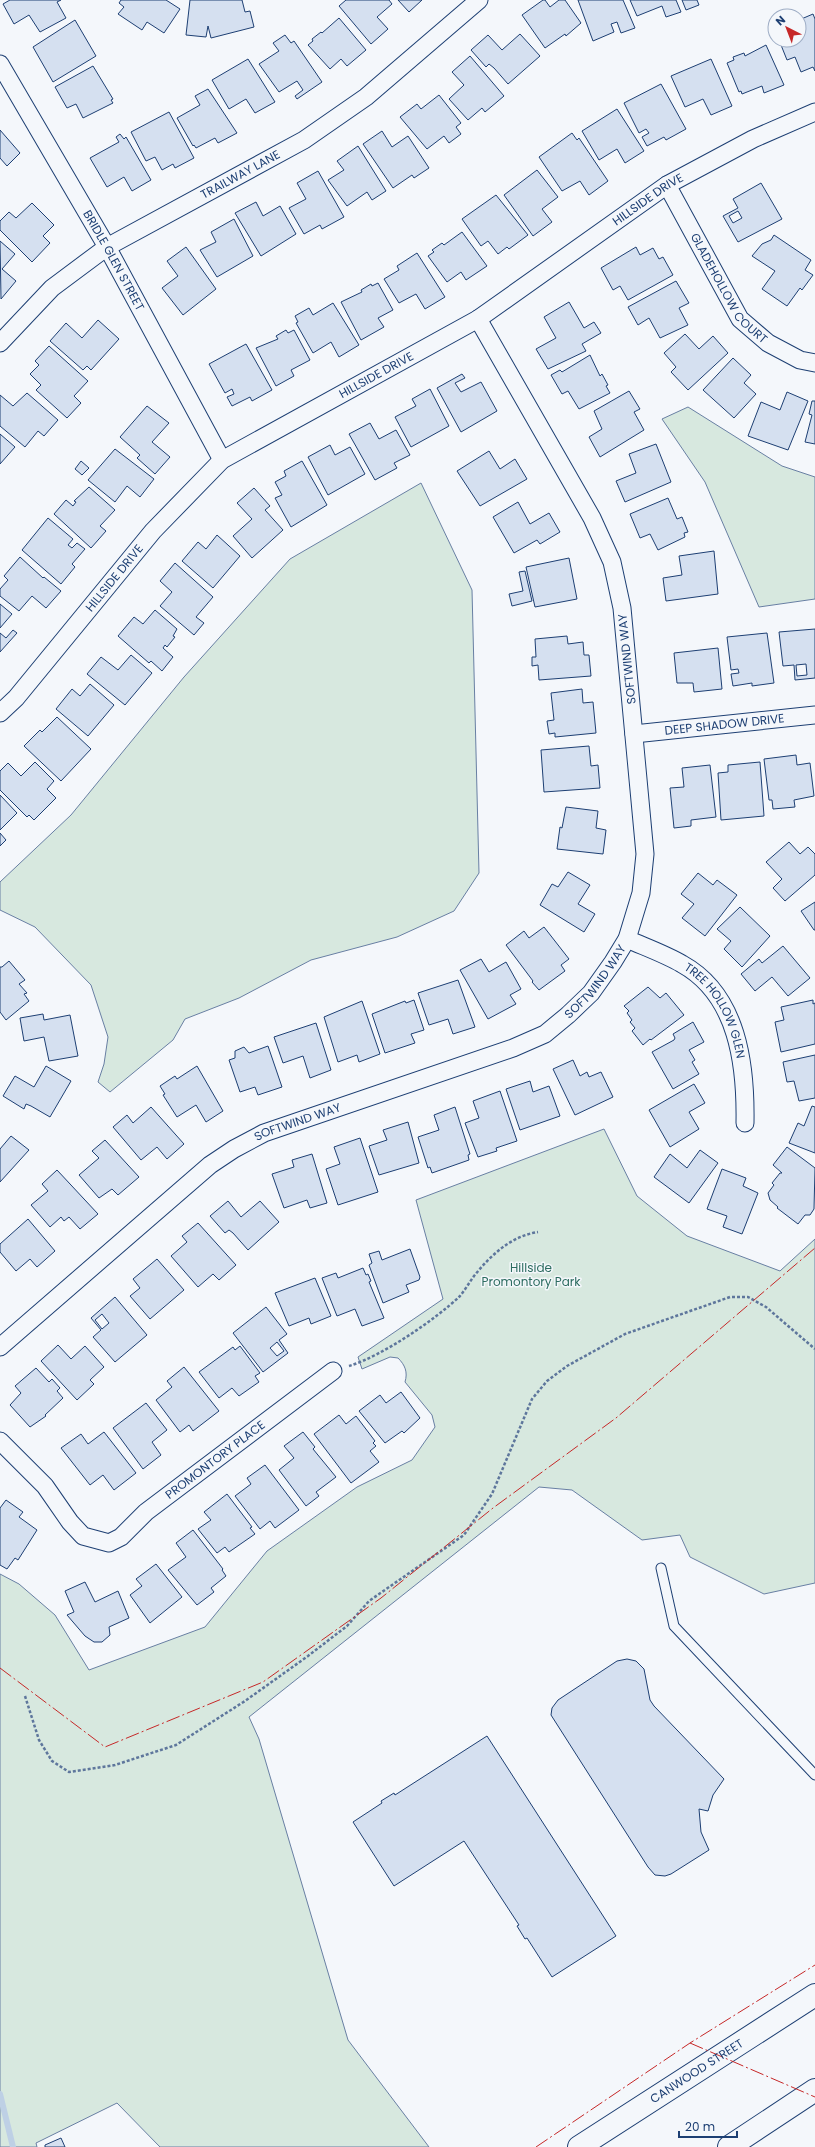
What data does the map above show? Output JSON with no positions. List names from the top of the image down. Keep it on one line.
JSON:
{"streets":{"main road":["CANWOOD STREET"],"street":["TRAILWAY LANE","HILLSIDE DRIVE","BRIDLE GLEN STREET","GLADEHOLLOW COURT","SOFTWIND WAY","DEEP SHADOW DRIVE","TREE HOLLOW GLEN","PROMONTORY PLACE"]},"crossings":[["TRAILWAY LANE","BRIDLE GLEN STREET"],["HILLSIDE DRIVE","BRIDLE GLEN STREET"],["HILLSIDE DRIVE","GLADEHOLLOW COURT"],["HILLSIDE DRIVE","SOFTWIND WAY"],["SOFTWIND WAY","DEEP SHADOW DRIVE"],["SOFTWIND WAY","TREE HOLLOW GLEN"]],"parks":["Hillside Promontory Park"],"scale_bar":"20 m","north":"top left"}
